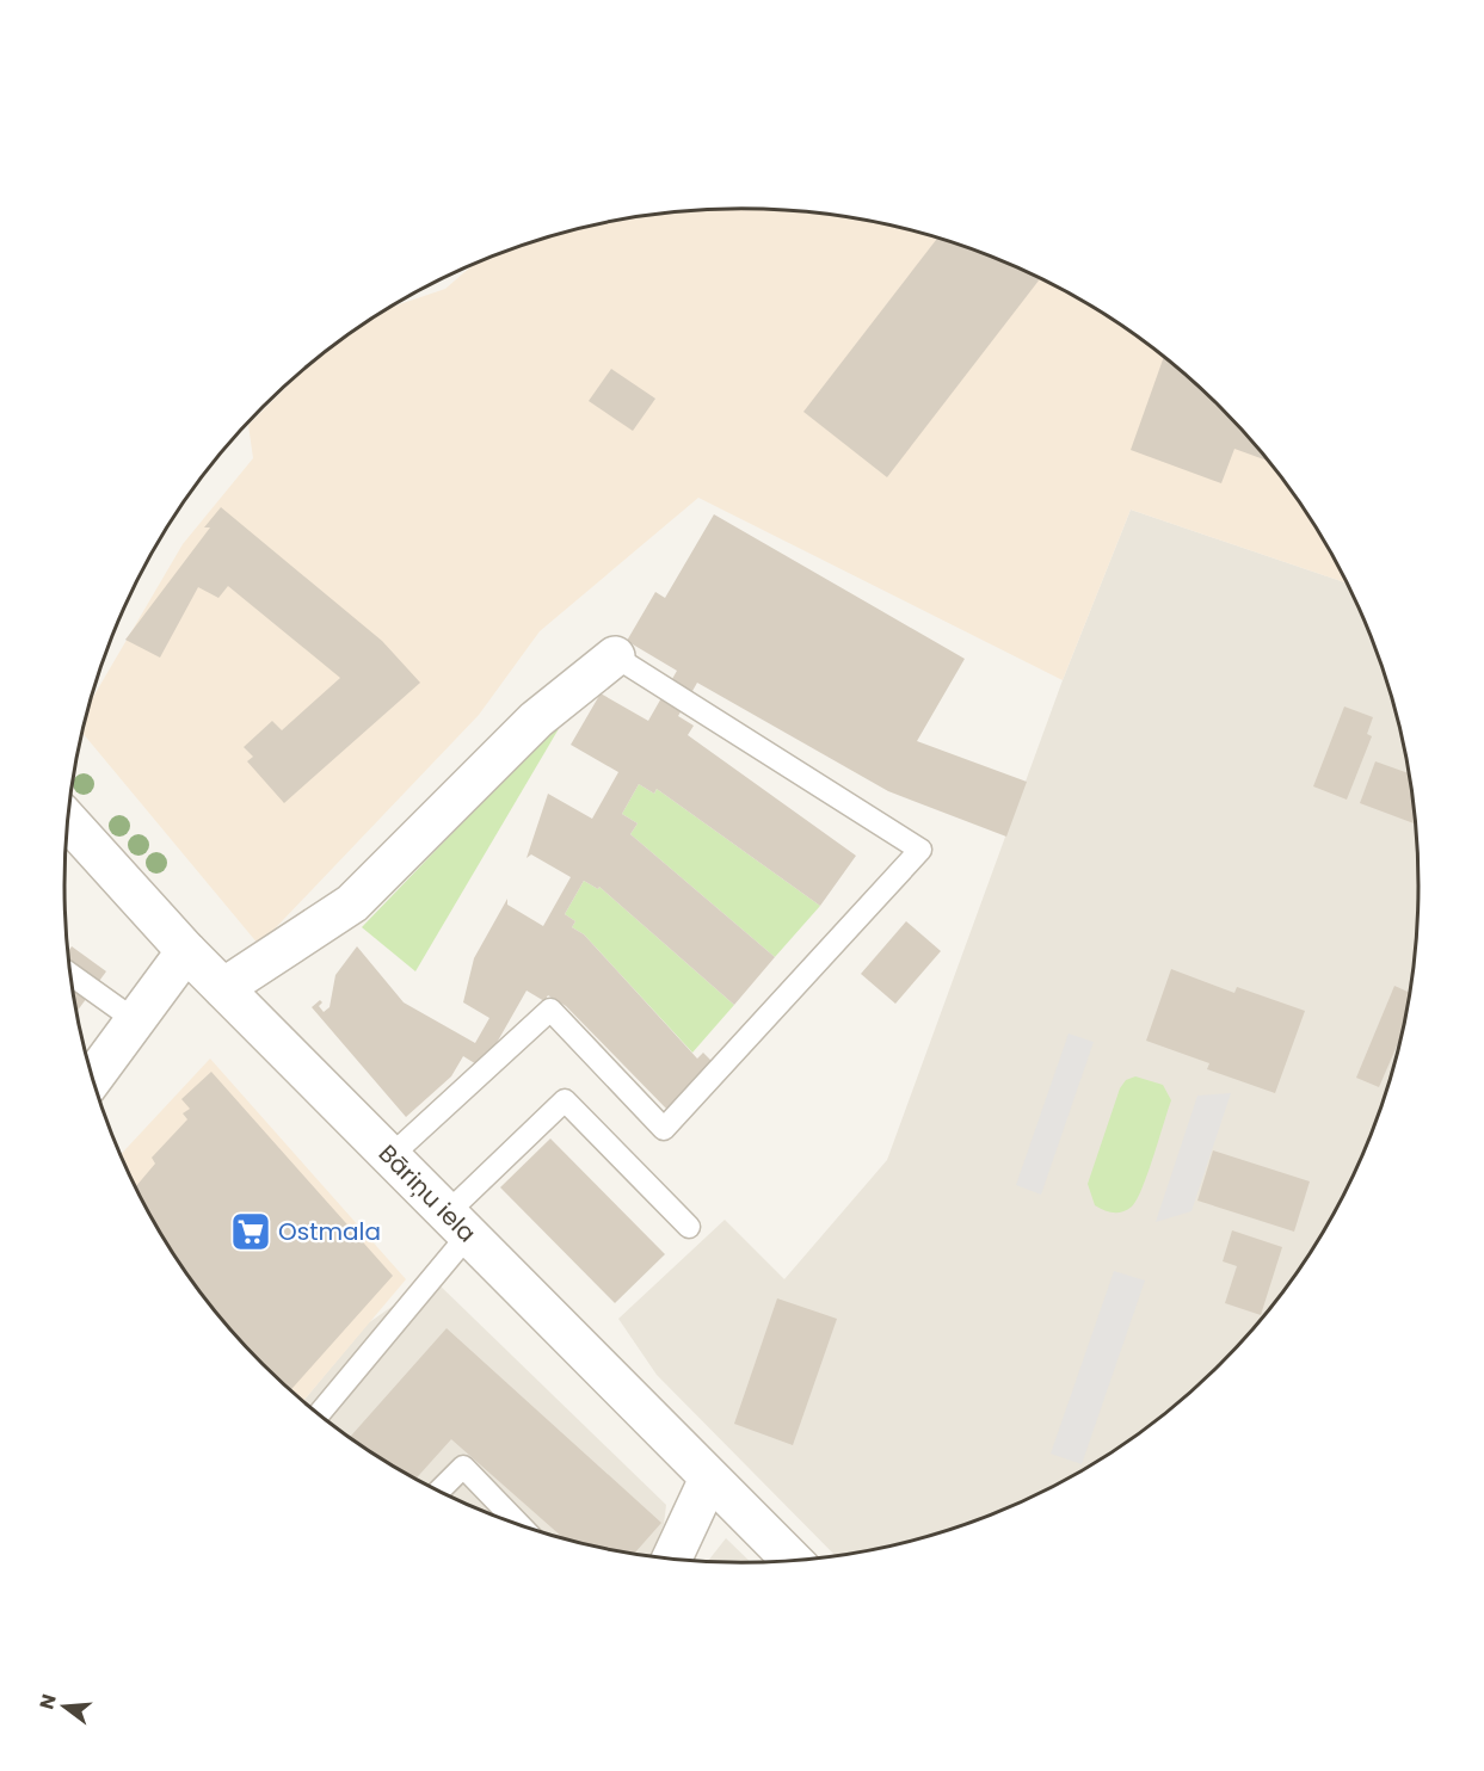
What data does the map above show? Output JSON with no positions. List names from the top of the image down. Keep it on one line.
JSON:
{"streets":{"street":["Bāriņu iela"]},"places":{"supermarket":["Ostmala"]},"north":"left"}
